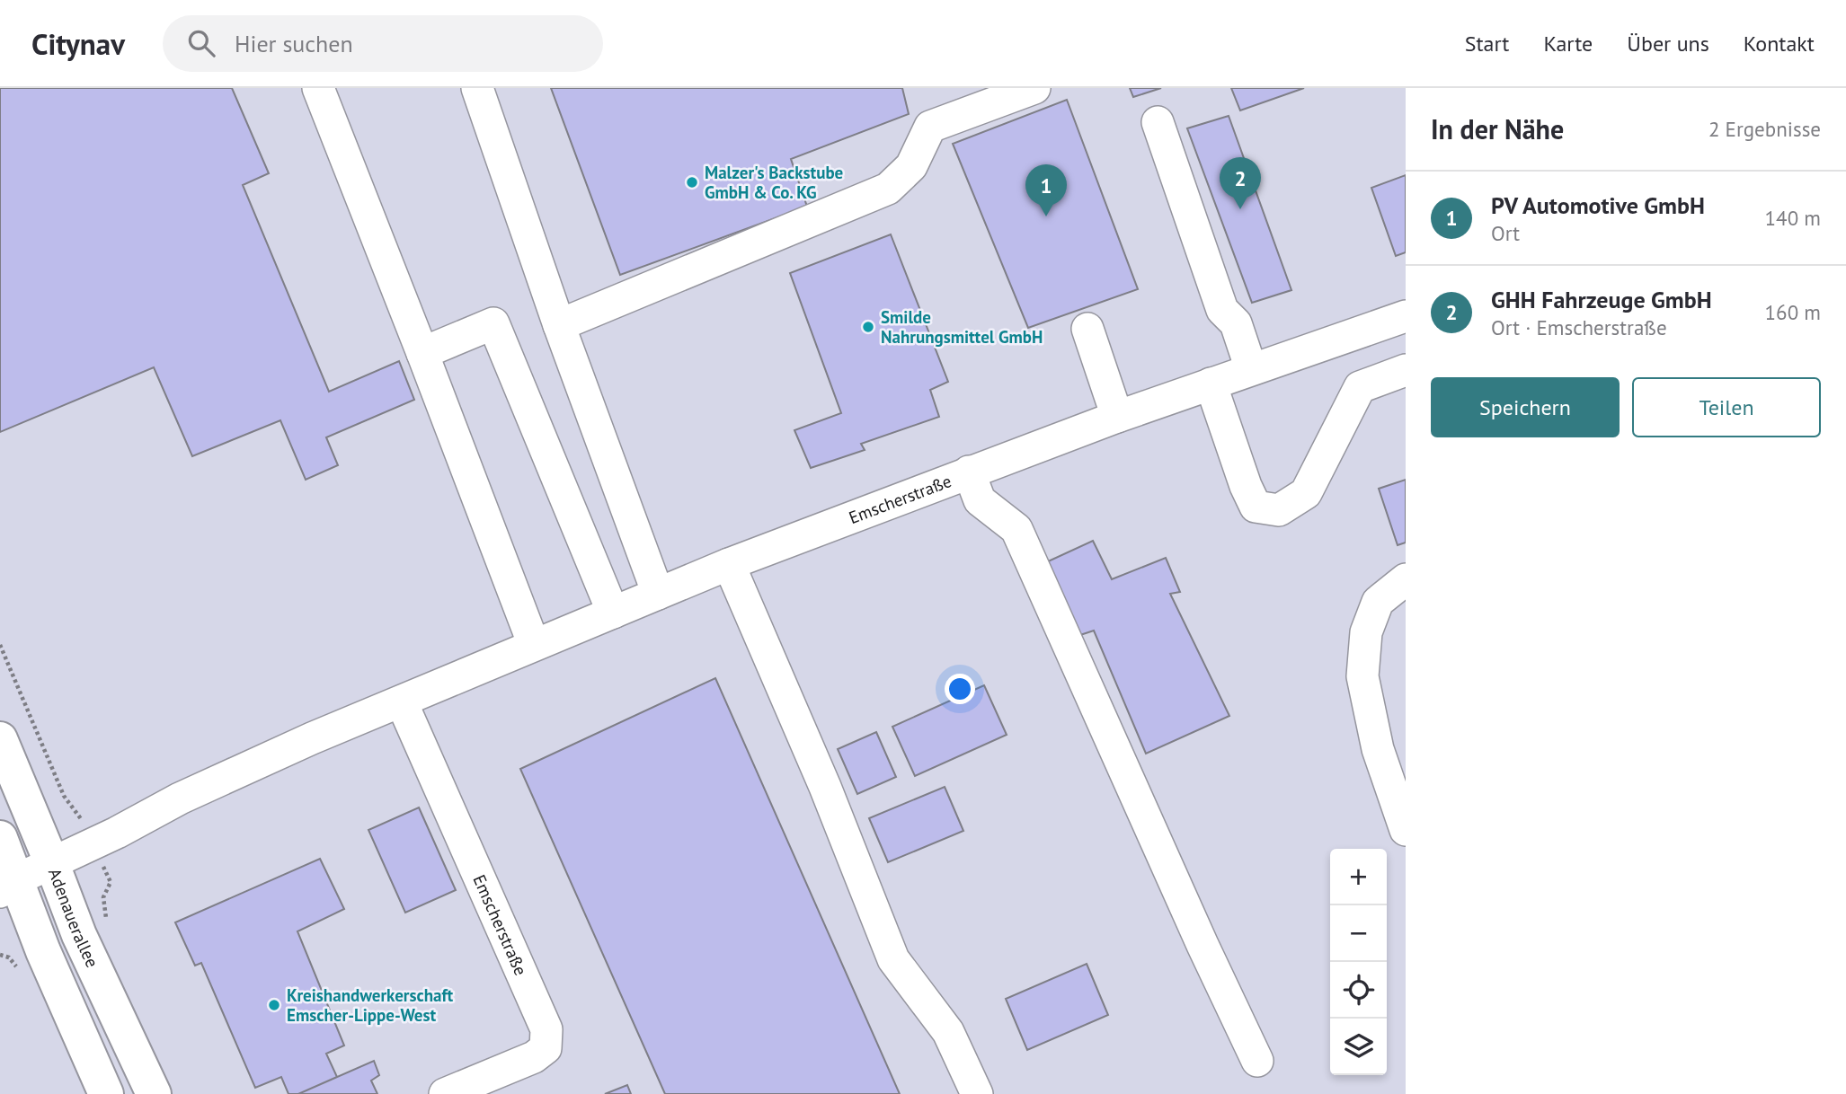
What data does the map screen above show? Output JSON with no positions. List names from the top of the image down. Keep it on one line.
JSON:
{"streets":{"main road":["Adenauerallee"],"street":["Emscherstraße"]},"crossings":[["Emscherstraße","Adenauerallee"]],"places":["Malzer's Backstube GmbH & Co. KG","Smilde Nahrungsmittel GmbH","Kreishandwerkerschaft Emscher-Lippe-West"],"page":{"header":"Citynav","search":"Hier suchen","nav":["Start","Karte","Über uns","Kontakt"],"heading":["In der Nähe","2 Ergebnisse"],"pins":["2","1"],"list":[{"mark":"1","name":"PV Automotive GmbH","note":"Ort","value":"140 m"},{"mark":"2","name":"GHH Fahrzeuge GmbH","note":"Ort · Emscherstraße","value":"160 m"}],"buttons":["Speichern","Teilen"],"map_buttons":["+","−"]}}
